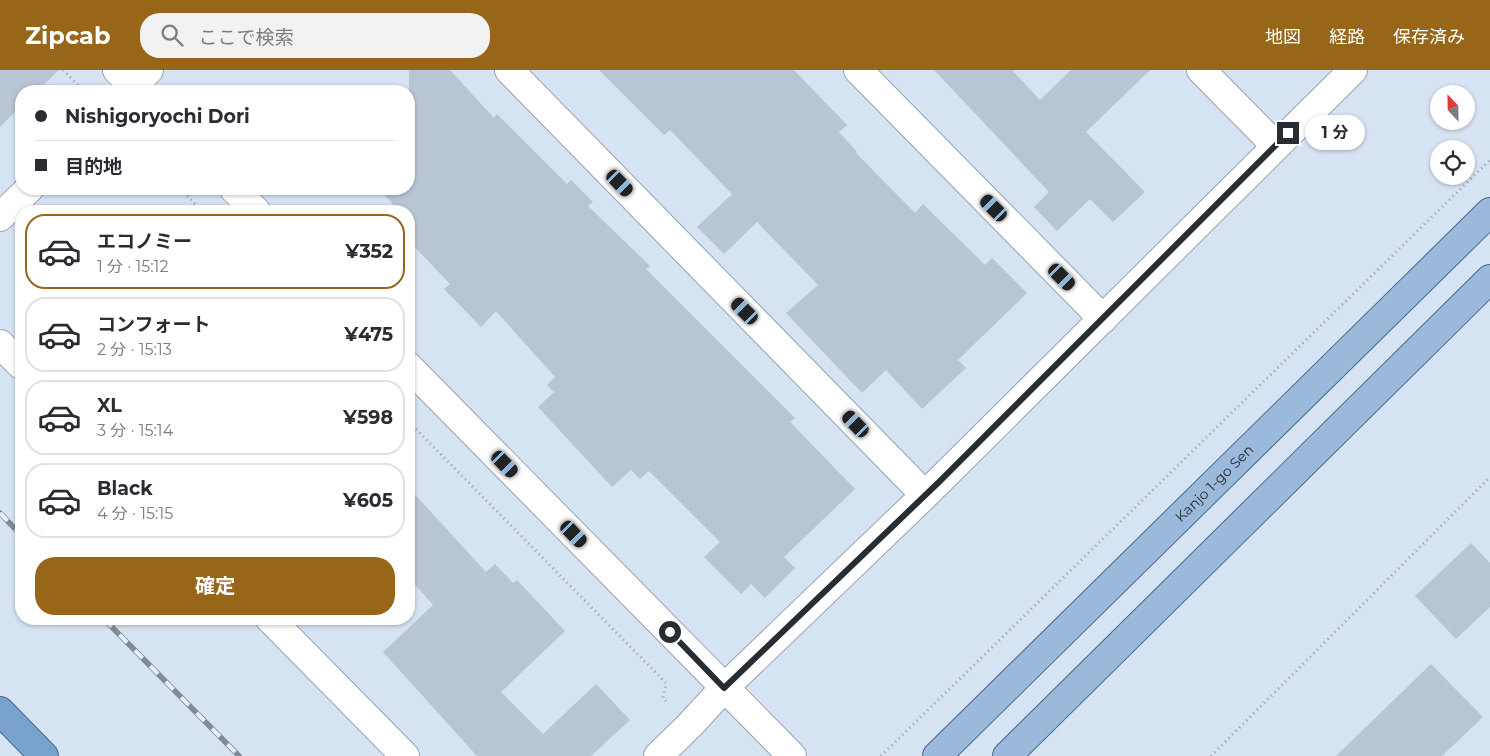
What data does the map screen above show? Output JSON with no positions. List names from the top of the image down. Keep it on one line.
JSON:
{"streets":{"main road":["Kanjo 1-go Sen"]},"north":"top","page":{"header":"Zipcab","search":"ここで検索","nav":["地図","経路","保存済み"],"banner":["Nishigoryochi Dori","目的地"],"bubble":"1 分","list":[{"name":"エコノミー","note":"1 分 · 15:12","value":"¥352"},{"name":"コンフォート","note":"2 分 · 15:13","value":"¥475"},{"name":"XL","note":"3 分 · 15:14","value":"¥598"},{"name":"Black","note":"4 分 · 15:15","value":"¥605"}],"buttons":"確定"}}
